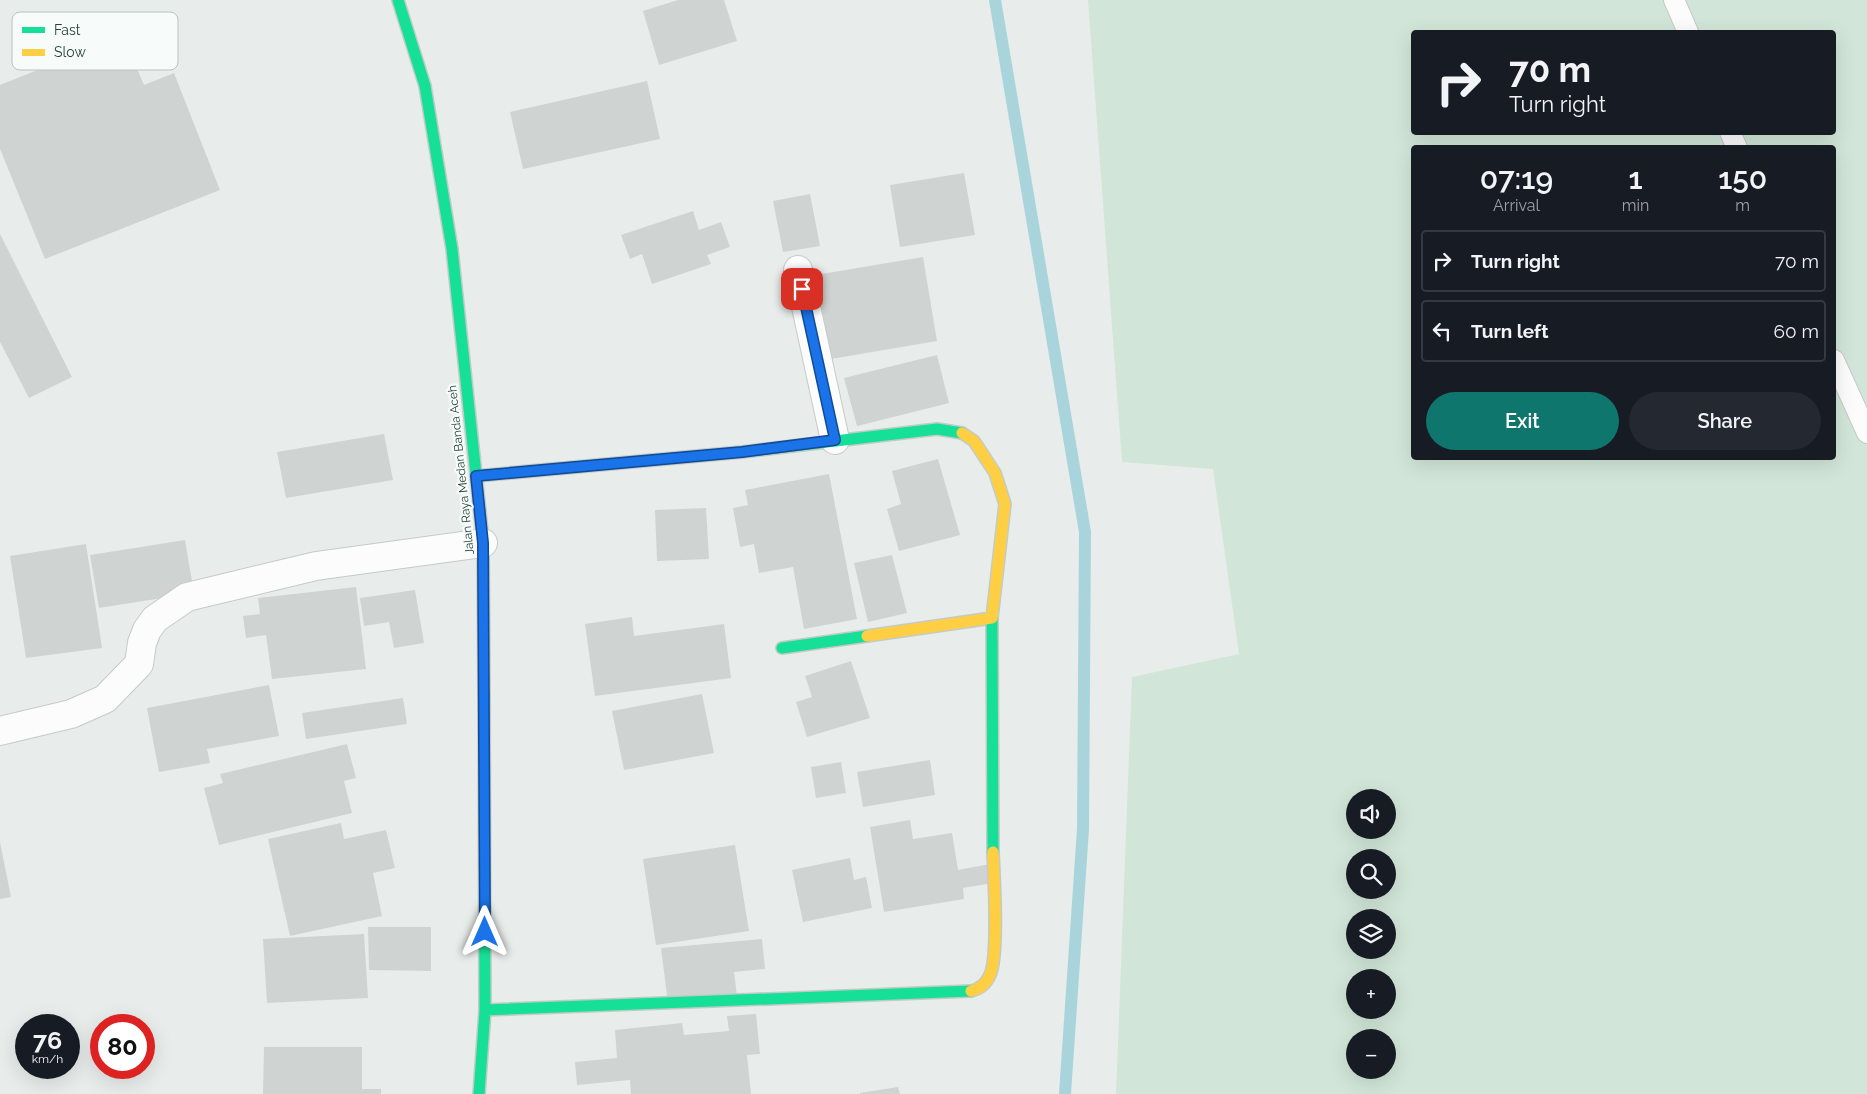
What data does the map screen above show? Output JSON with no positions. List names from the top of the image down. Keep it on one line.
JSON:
{"streets":{"main road":["Jalan Raya Medan Banda Aceh"]},"legend":["Fast","Slow"],"page":{"turn":["70 m","Turn right"],"eta":["07:19","Arrival","1","min","150","m"],"list":[{"name":"Turn right","value":"70 m"},{"name":"Turn left","value":"60 m"}],"buttons":["Exit","Share"],"map_buttons":["+","−"],"speed":"76 km/h","limit":"80"}}
